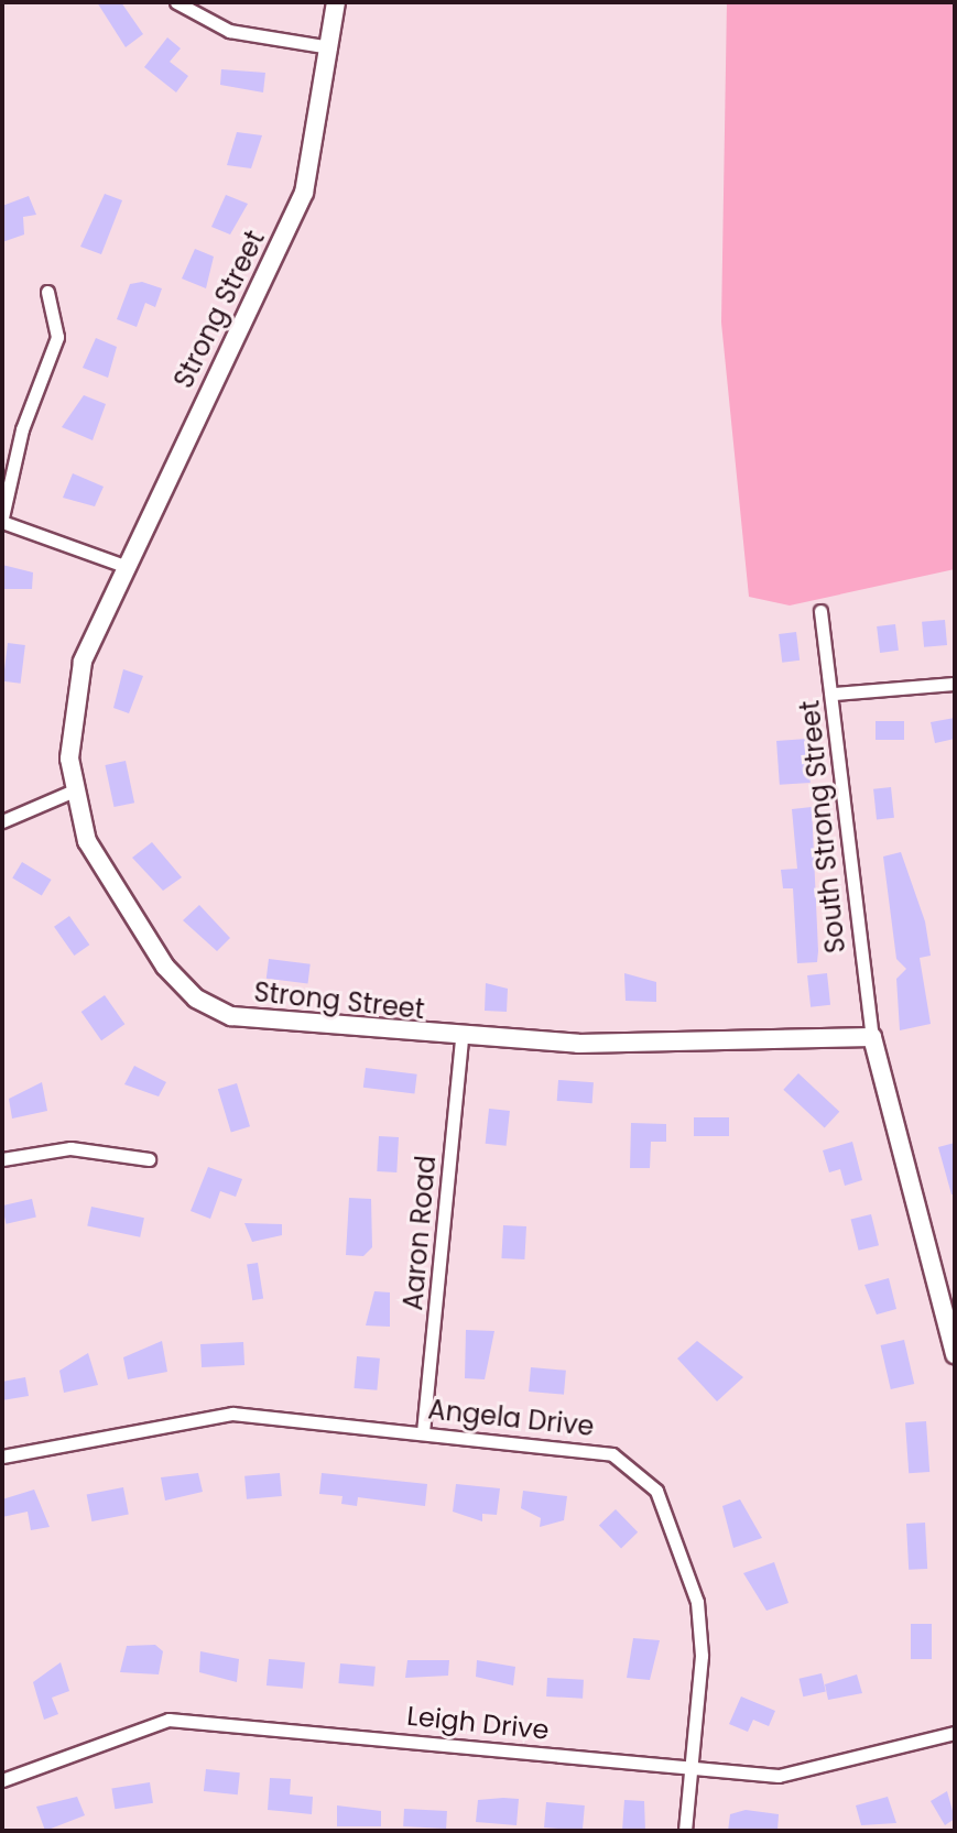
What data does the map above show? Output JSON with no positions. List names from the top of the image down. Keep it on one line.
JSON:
{"streets":{"street":["Strong Street","South Strong Street","Aaron Road","Angela Drive","Leigh Drive"]},"crossings":[["Strong Street","South Strong Street"],["Strong Street","Aaron Road"],["Aaron Road","Angela Drive"],["Angela Drive","Leigh Drive"]]}
